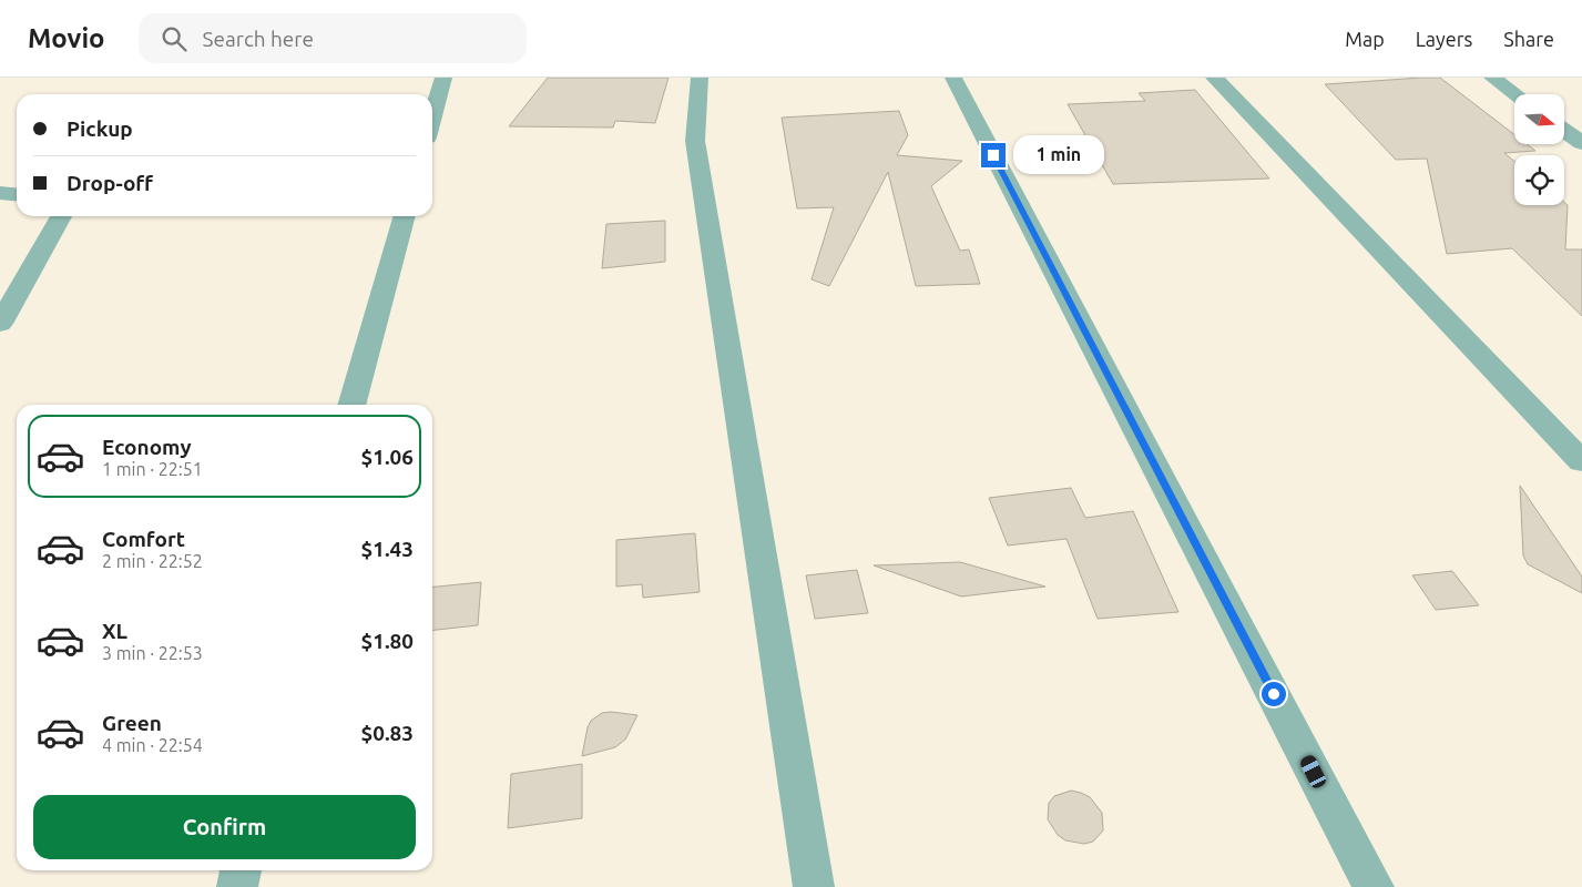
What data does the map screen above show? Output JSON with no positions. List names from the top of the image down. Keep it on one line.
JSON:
{"north":"right","page":{"header":"Movio","search":"Search here","nav":["Map","Layers","Share"],"banner":["Pickup","Drop-off"],"bubble":"1 min","list":[{"name":"Economy","note":"1 min · 22:51","value":"$1.06"},{"name":"Comfort","note":"2 min · 22:52","value":"$1.43"},{"name":"XL","note":"3 min · 22:53","value":"$1.80"},{"name":"Green","note":"4 min · 22:54","value":"$0.83"}],"buttons":"Confirm"}}
